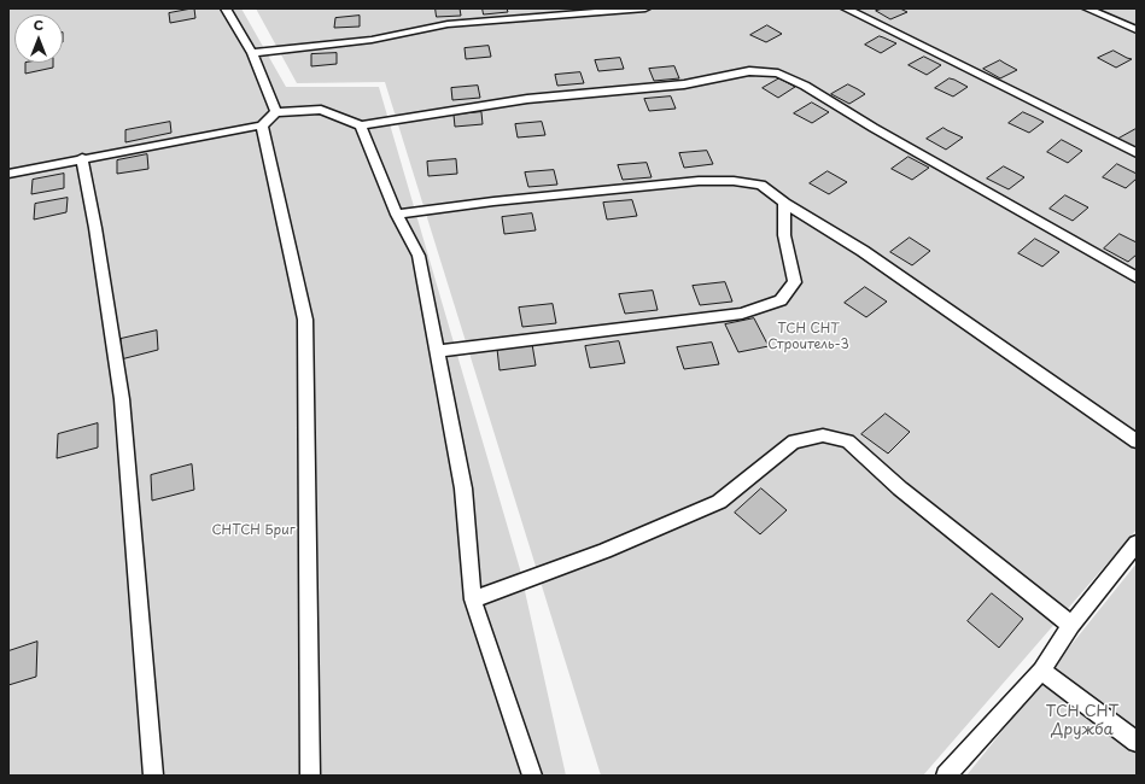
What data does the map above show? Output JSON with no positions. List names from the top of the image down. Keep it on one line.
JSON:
{"parks":["ТСН СНТ Строитель-3","СНТСН Бриг","ТСН СНТ Дружба"],"north":"top"}
